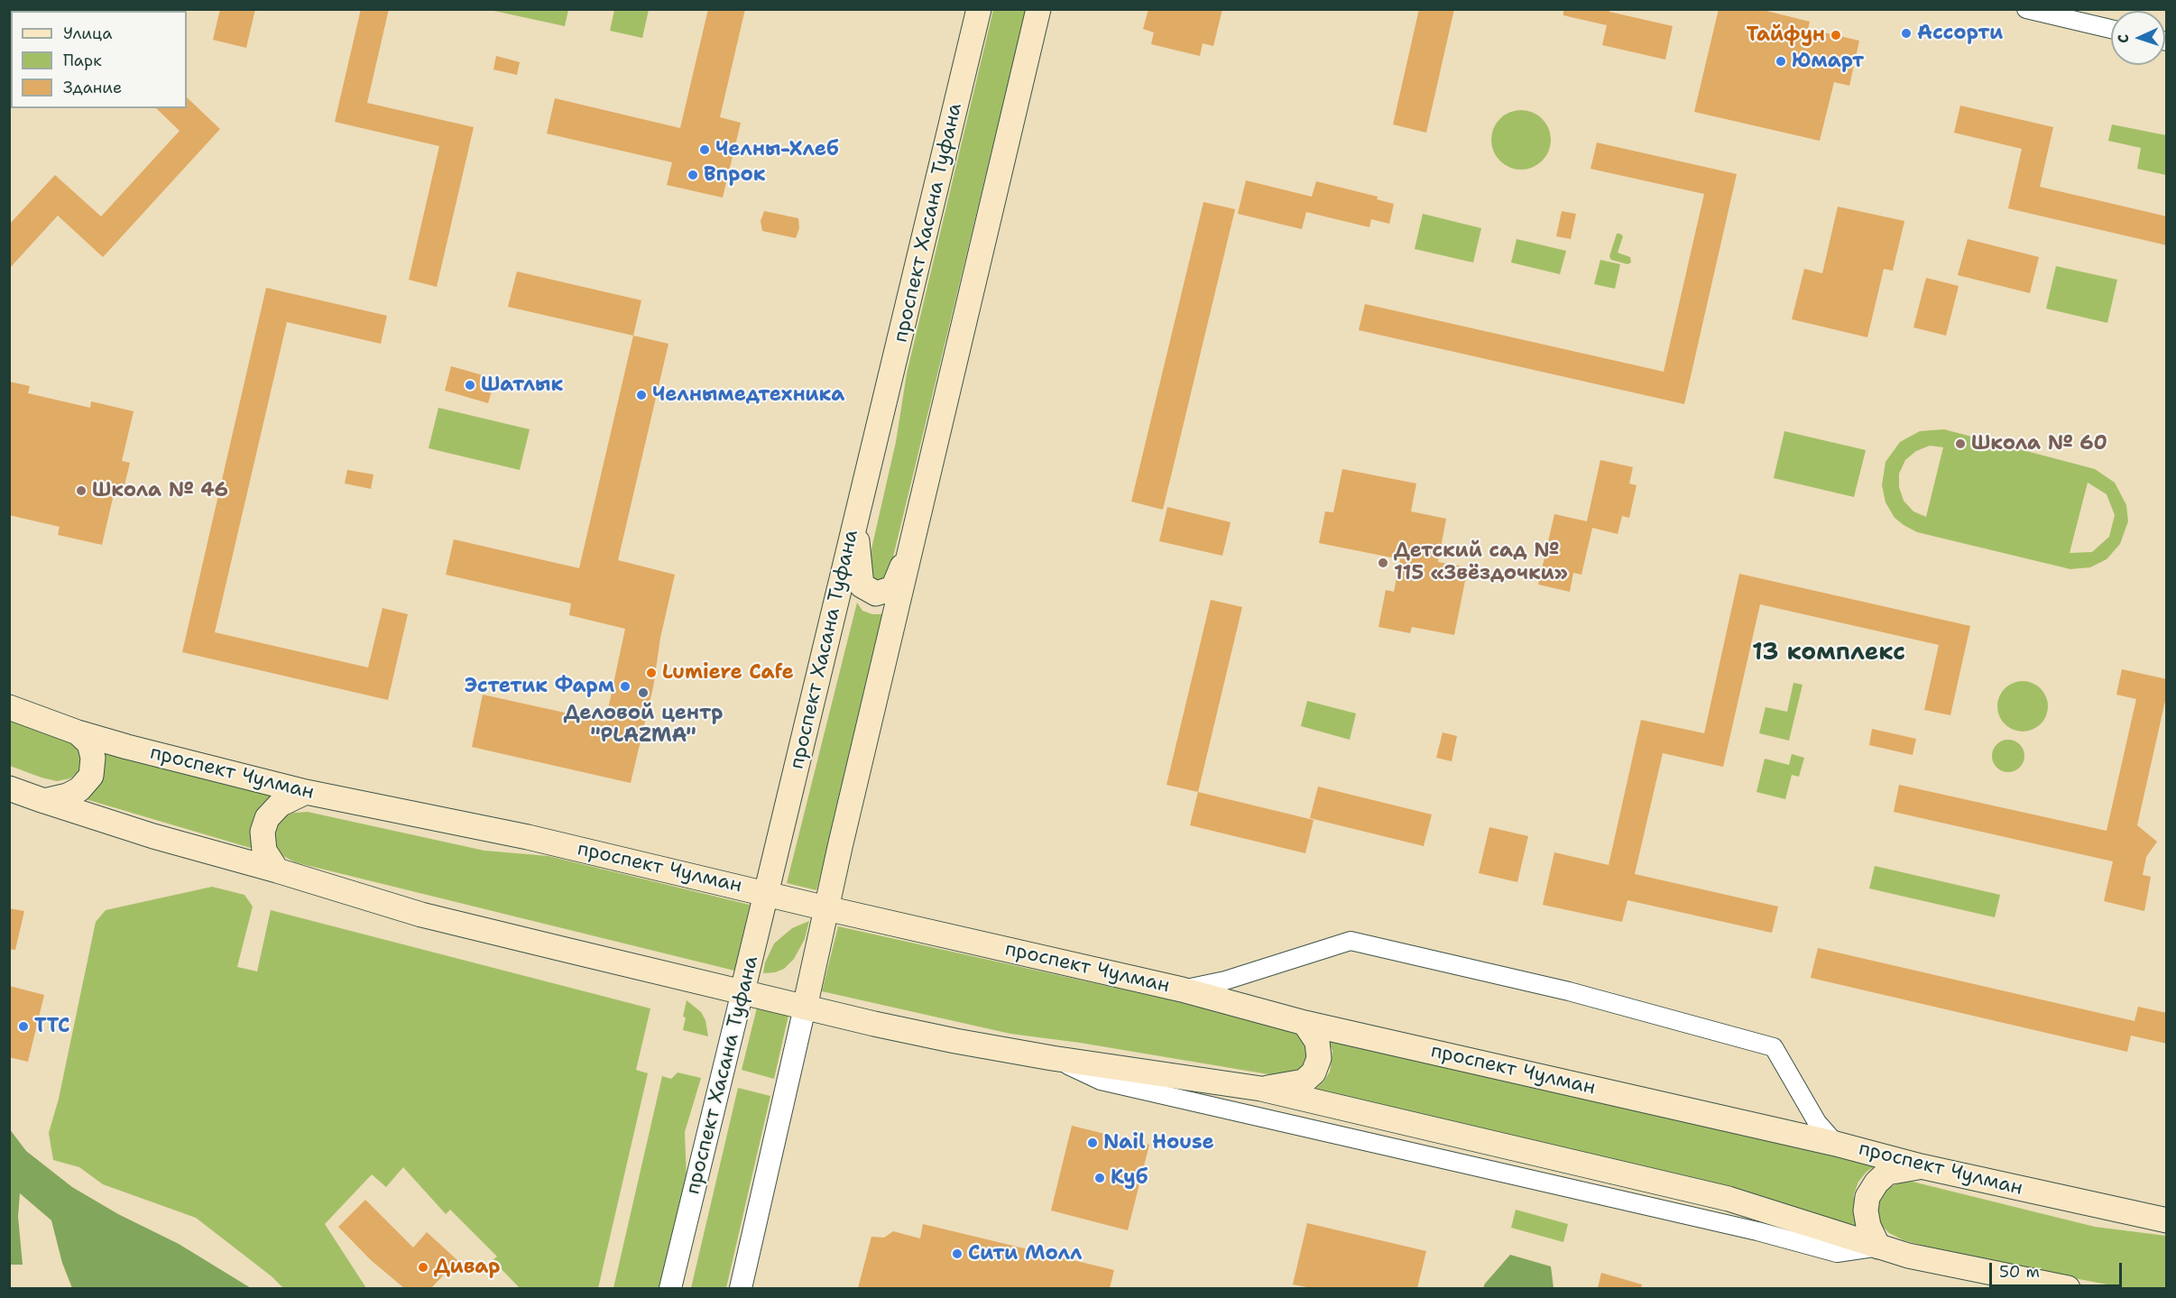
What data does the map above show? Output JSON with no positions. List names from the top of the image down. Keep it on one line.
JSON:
{"streets":{"main road":["проспект Хасана Туфана","проспект Чулман"]},"crossings":[["проспект Хасана Туфана","проспект Чулман"]],"districts":["13 комплекс"],"places":["Ассорти","Тайфун","Юмарт","Челны-Хлеб","Впрок","Шатлык","Челнымедтехника","Школа № 60","Школа № 46","Детский сад № 115 «Звёздочки»","Lumiere Cafe","Эстетик Фарм","Деловой центр \"PLAZMA\"","ТТС","Nail House","Куб","Сити Молл","Дивар"],"legend":["Улица","Парк","Здание"],"scale_bar":"50 m","north":"left"}
